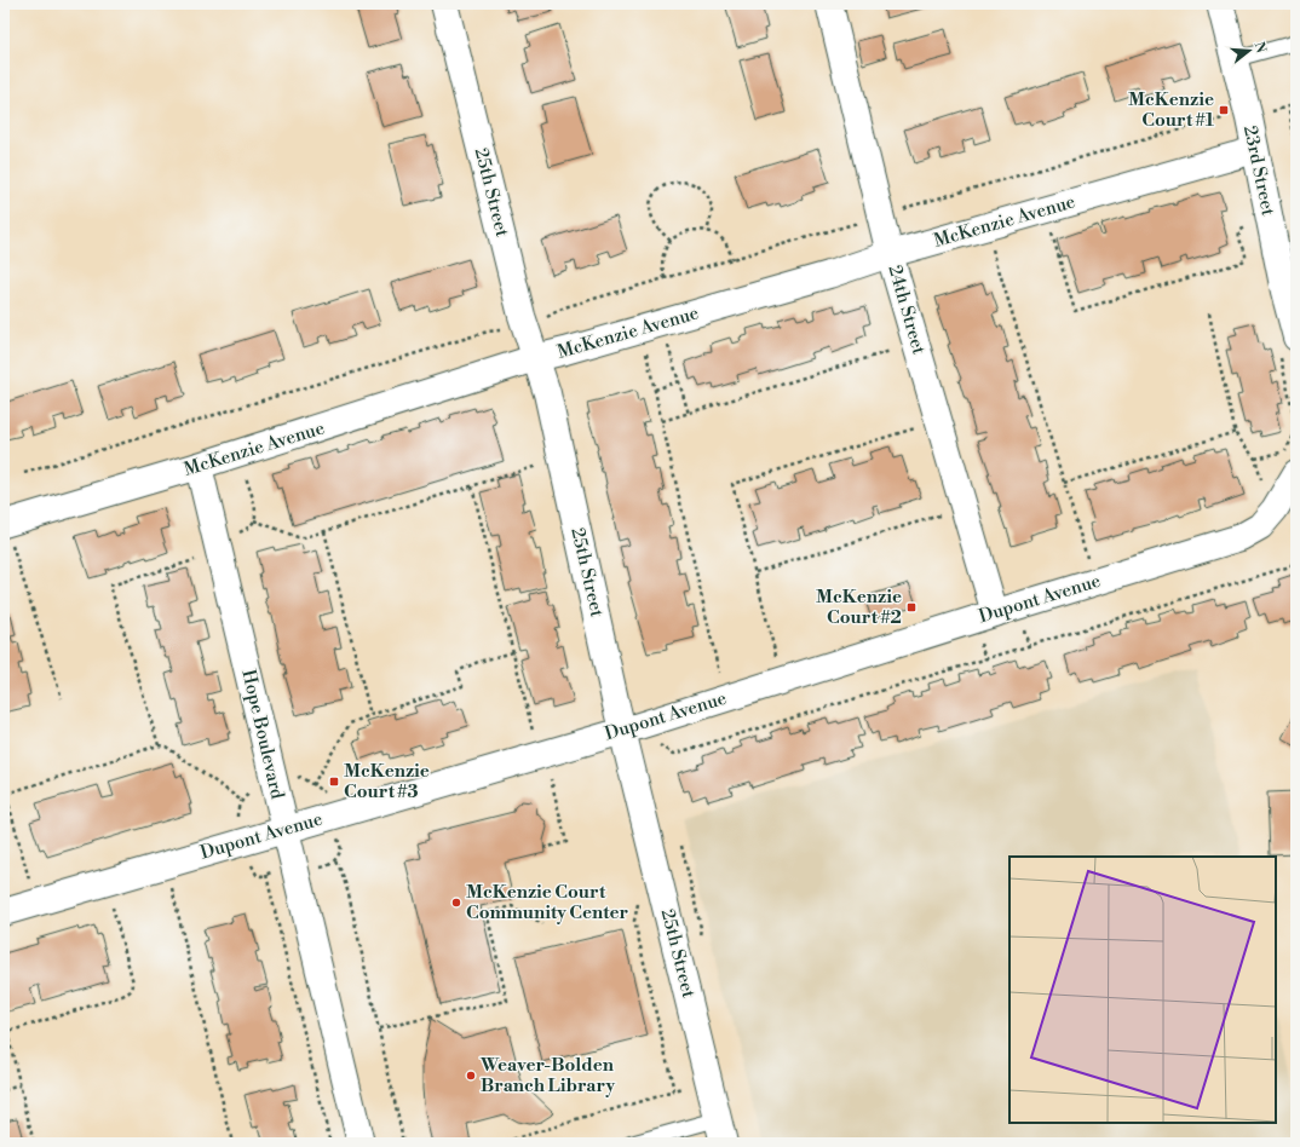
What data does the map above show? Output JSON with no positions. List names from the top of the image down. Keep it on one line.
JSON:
{"streets":{"street":["23rd Street","25th Street","McKenzie Avenue","24th Street","Dupont Avenue","Hope Boulevard"]},"crossings":[["23rd Street","McKenzie Avenue"],["25th Street","McKenzie Avenue"],["25th Street","Dupont Avenue"],["McKenzie Avenue","24th Street"],["McKenzie Avenue","Hope Boulevard"],["24th Street","Dupont Avenue"],["Dupont Avenue","Hope Boulevard"]],"places":{"transit":["McKenzie Court #1","McKenzie Court #2","McKenzie Court #3"],"other":["McKenzie Court Community Center","Weaver-Bolden Branch Library"]},"north":"right"}
